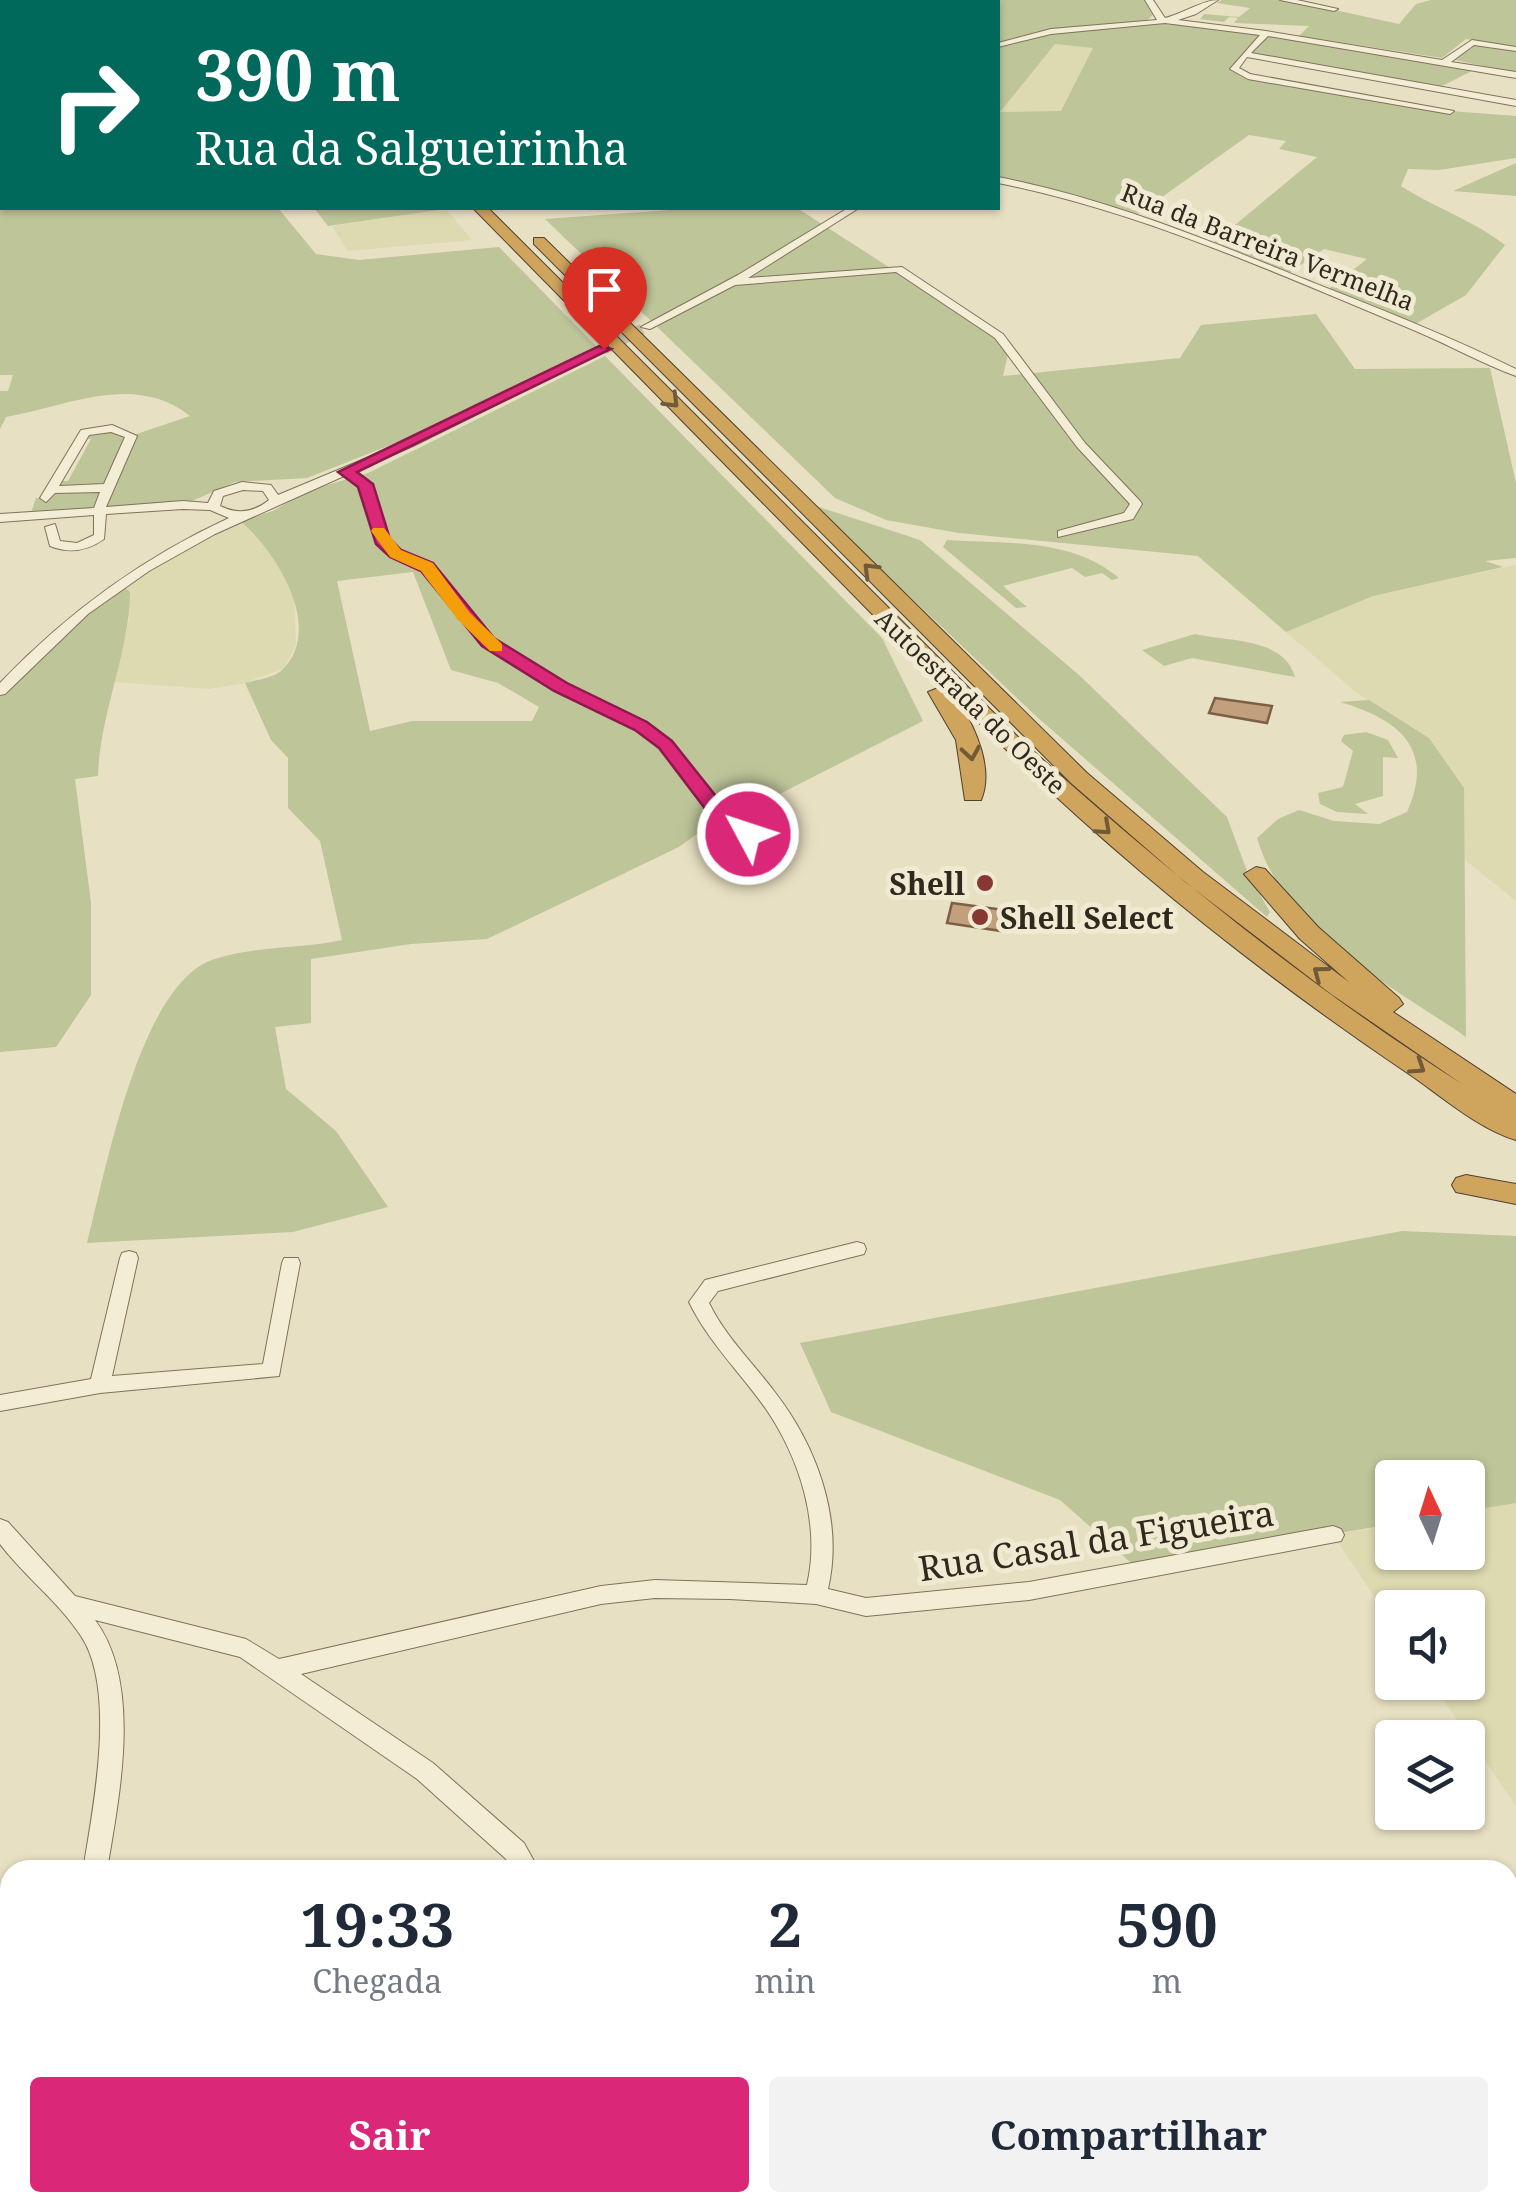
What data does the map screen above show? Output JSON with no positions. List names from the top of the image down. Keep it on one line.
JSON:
{"streets":{"highway":["Autoestrada do Oeste"],"street":["Rua da Barreira Vermelha","Rua Casal da Figueira"]},"places":["Shell","Shell Select"],"north":"top","page":{"turn":["390 m","Rua da Salgueirinha"],"eta":["19:33","Chegada","2","min","590","m"],"buttons":["Sair","Compartilhar"]}}
